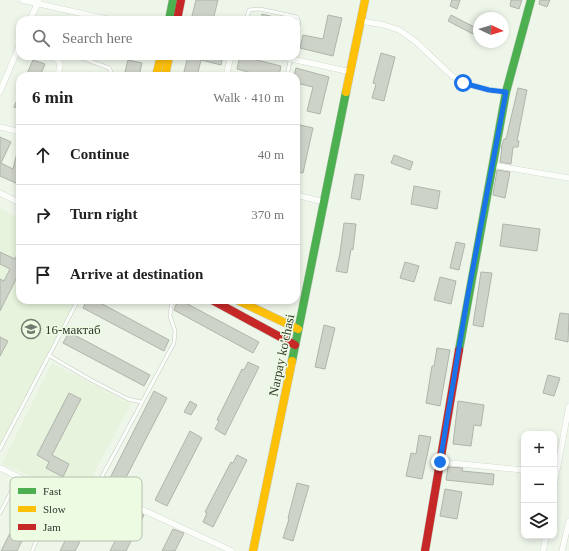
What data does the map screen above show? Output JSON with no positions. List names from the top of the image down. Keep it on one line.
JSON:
{"streets":{"street":["Narpay ko'chasi"]},"places":{"school or university":["16-мактаб"]},"legend":["Fast","Slow","Jam"],"north":"right","page":{"search":"Search here","heading":["6 min","Walk · 410 m"],"list":[["Continue","40 m"],["Turn right","370 m"],"Arrive at destination"],"map_buttons":["+","−"]}}
